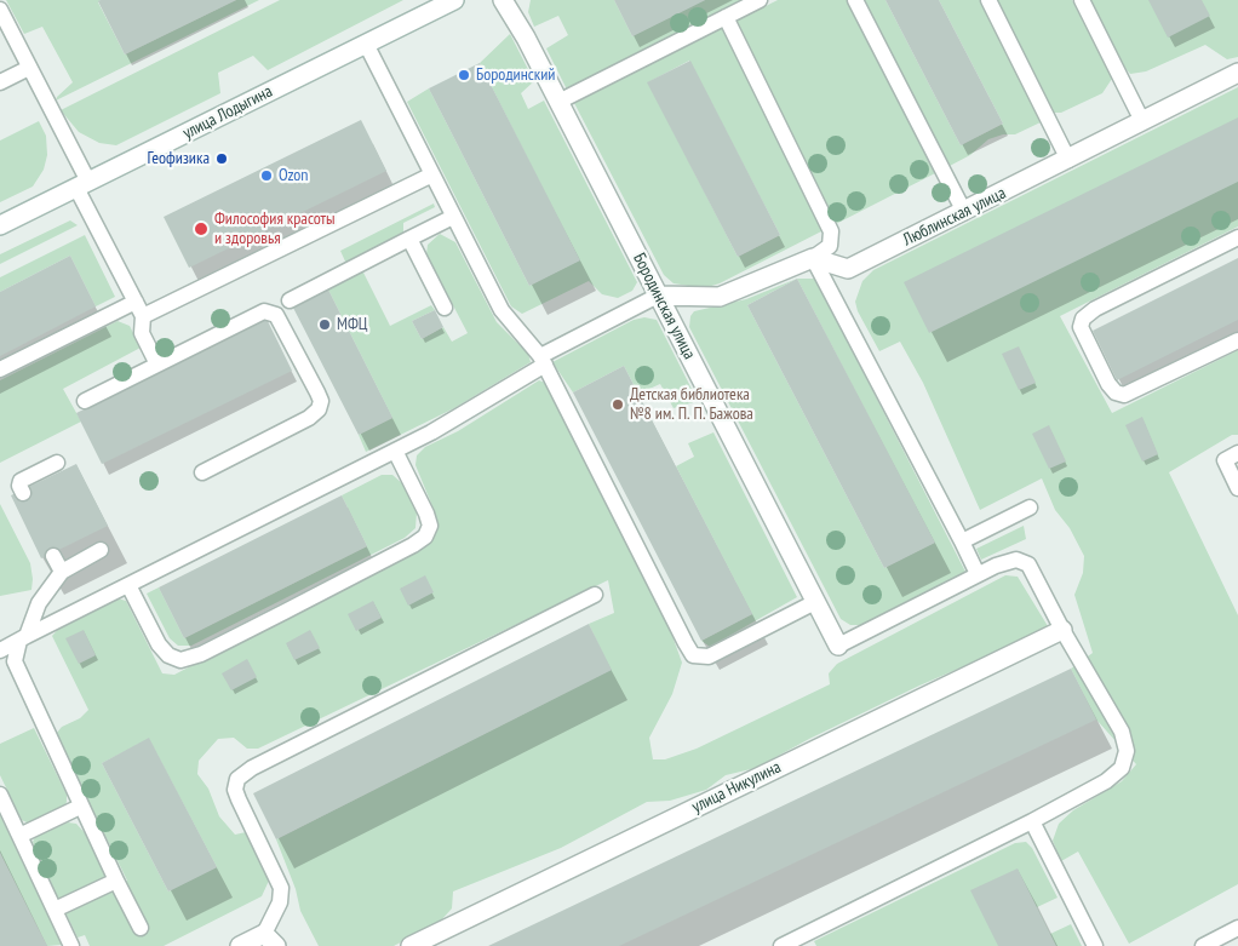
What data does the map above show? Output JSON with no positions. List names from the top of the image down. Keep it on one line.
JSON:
{"streets":{"street":["улица Лодыгина","Люблинская улица","Бородинская улица","улица Никулина"]},"places":["Бородинский","Геофизика","Ozon","Философия красоты и здоровья","МФЦ","Детская библиотека №8 им. П. П. Бажова"]}
